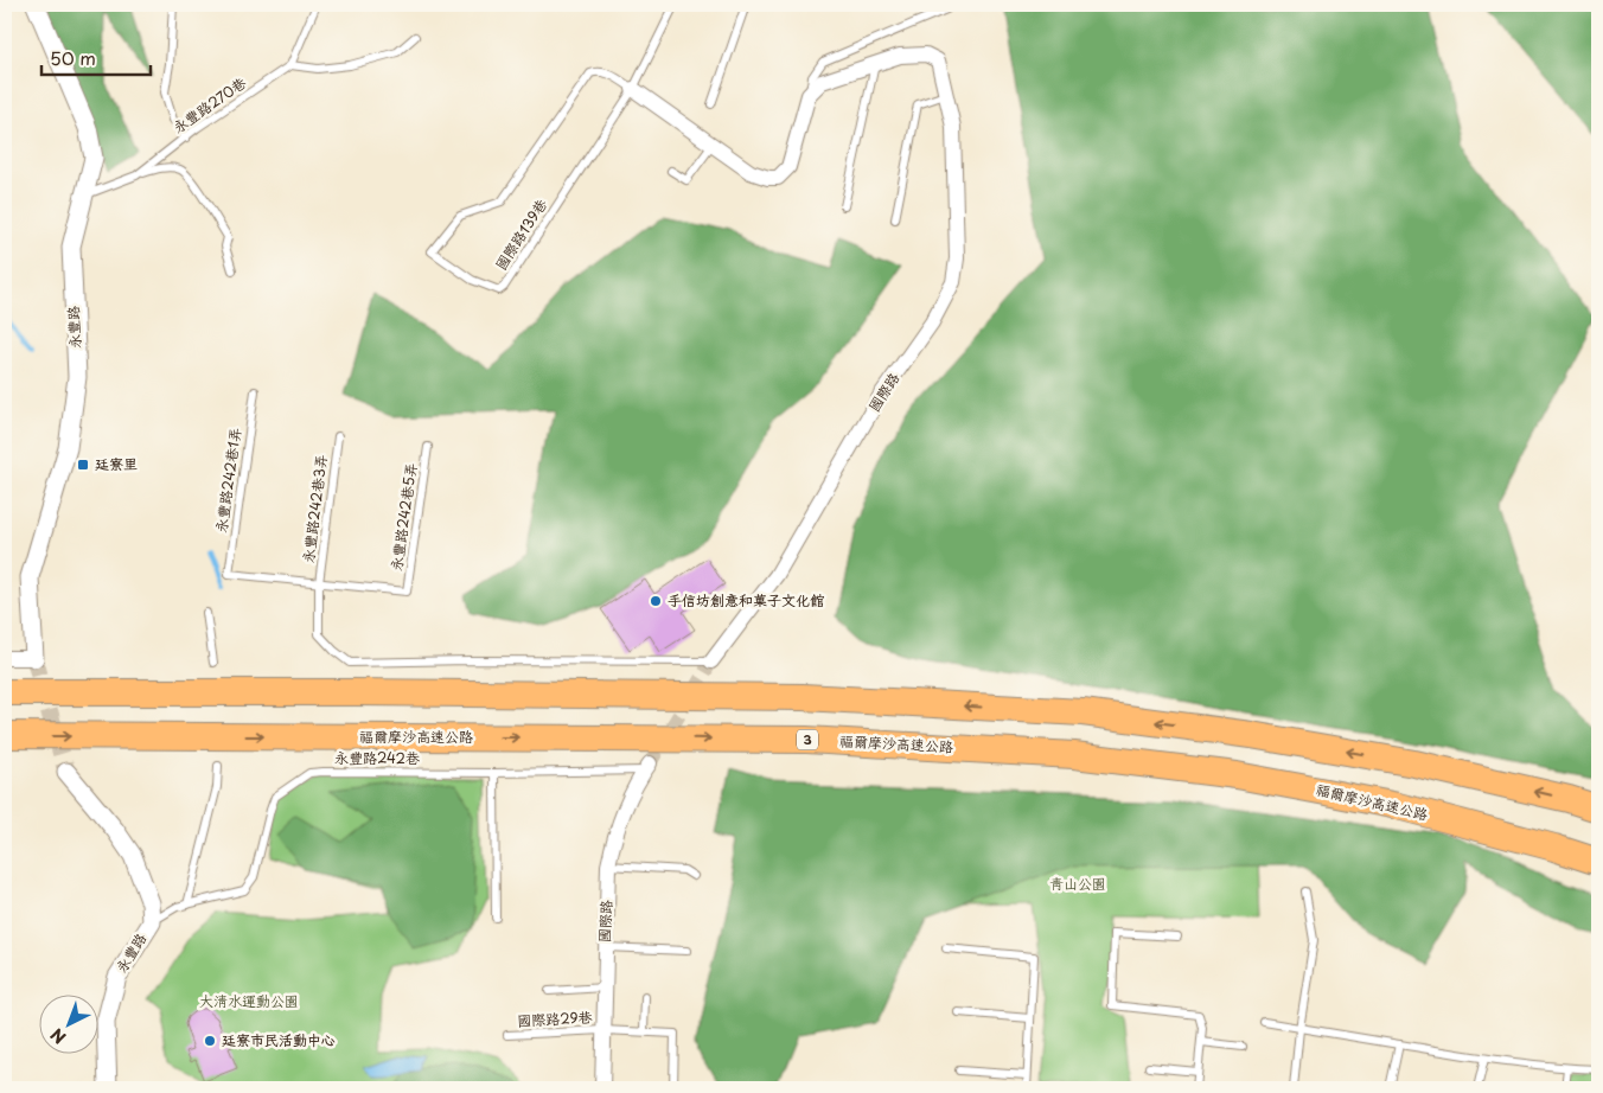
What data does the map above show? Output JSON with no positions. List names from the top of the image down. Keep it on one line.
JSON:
{"streets":{"highway":["福爾摩沙高速公路","3"],"street":["永豐路","國際路"],"lane":["永豐路270巷","國際路139巷","永豐路242巷1弄","永豐路242巷3弄","永豐路242巷5弄","永豐路242巷","國際路29巷"]},"crossings":[["永豐路270巷","永豐路"],["永豐路","永豐路242巷"],["國際路","永豐路242巷"],["國際路","國際路29巷"],["永豐路242巷1弄","永豐路242巷3弄"],["永豐路242巷1弄","永豐路242巷5弄"],["永豐路242巷3弄","永豐路242巷5弄"]],"parks":["青山公園","大清水運動公園"],"places":{"transit":["廷寮里"],"other":["手信坊創意和菓子文化館","廷寮市民活動中心"]},"scale_bar":"50 m","north":"bottom left"}
